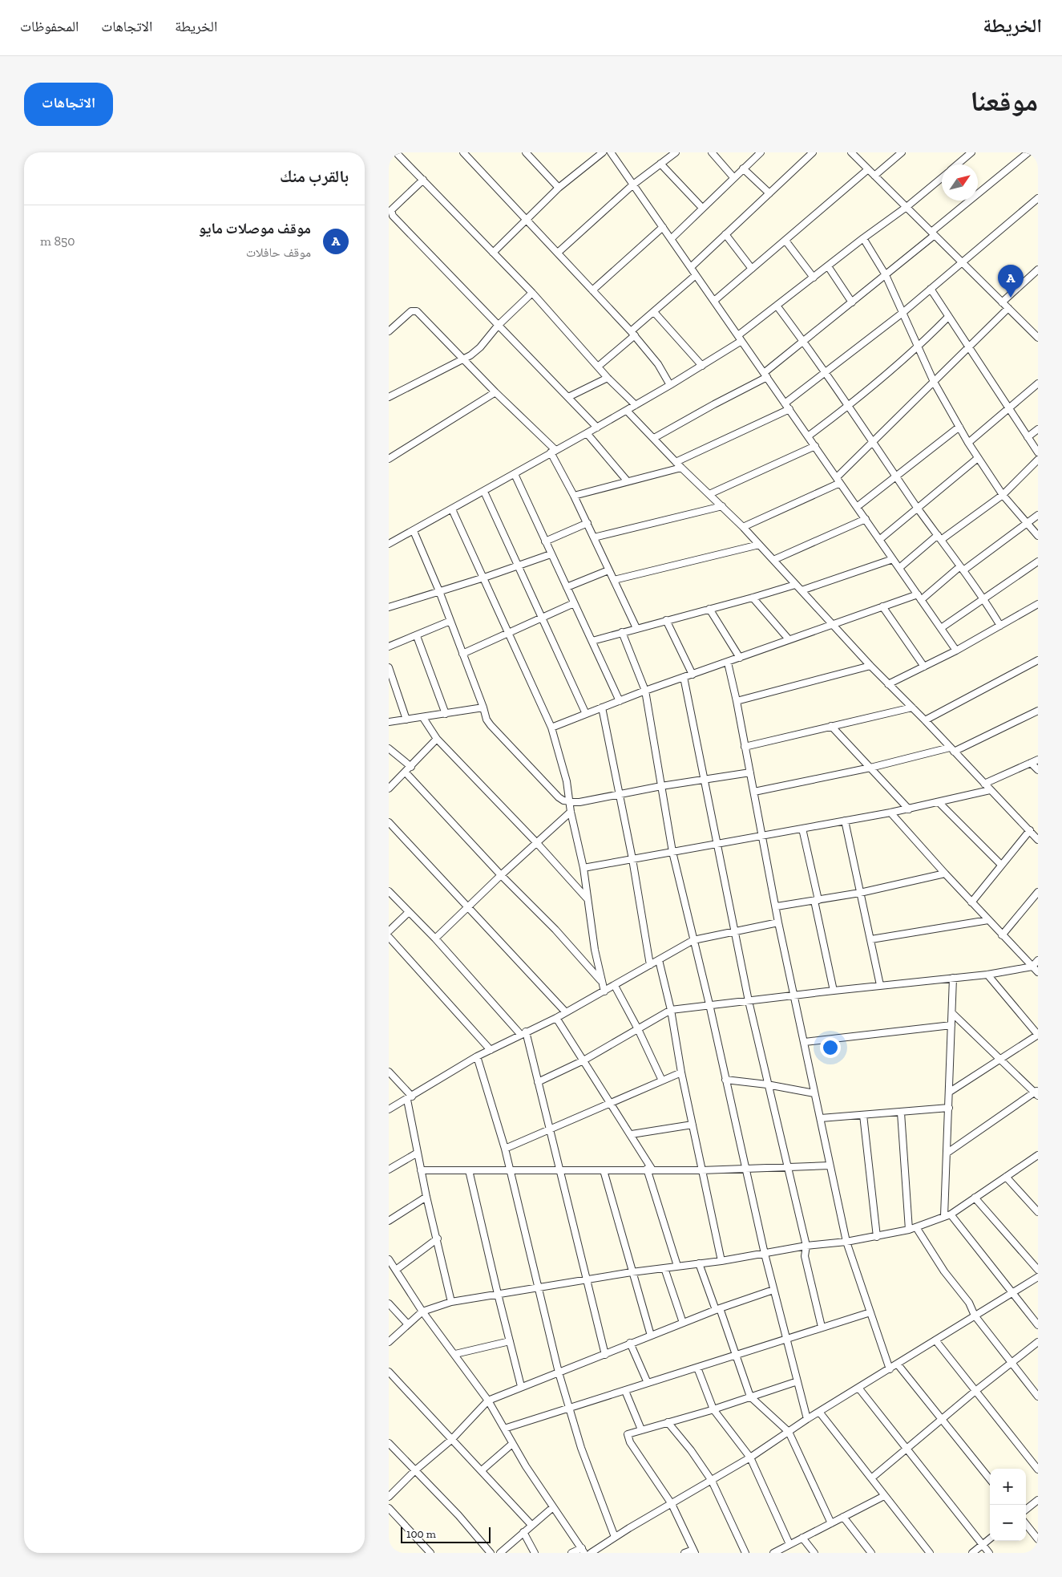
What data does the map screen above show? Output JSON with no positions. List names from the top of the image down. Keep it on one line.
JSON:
{"scale_bar":"100 m","north":"top right","page":{"header":"الخريطة","nav":["الخريطة","الاتجاهات","المحفوظات"],"title":"موقعنا","buttons":"الاتجاهات","heading":"بالقرب منك","list":[{"mark":"A","name":"موقف موصلات مايو","note":"موقف حافلات","value":"850 m"}],"pins":"A","map_buttons":["+","−"],"scale":"100 m"}}
